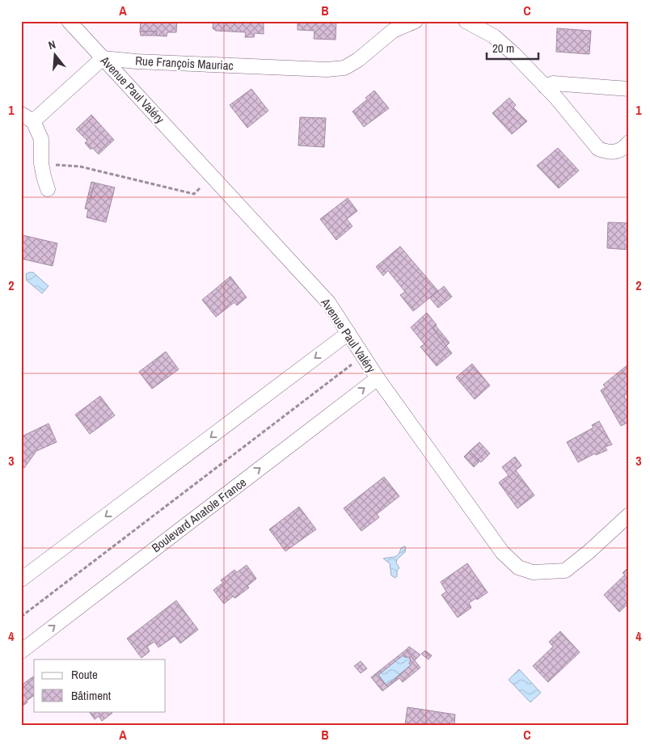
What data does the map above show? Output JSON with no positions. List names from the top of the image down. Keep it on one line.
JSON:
{"streets":{"street":["Rue François Mauriac","Avenue Paul Valéry","Boulevard Anatole France"]},"crossings":[["Rue François Mauriac","Avenue Paul Valéry"],["Avenue Paul Valéry","Boulevard Anatole France"]],"legend":["Route","Bâtiment"],"scale_bar":"20 m","north":"top","grid":{"columns":["A","B","C"],"rows":["1","2","3","4"]}}
